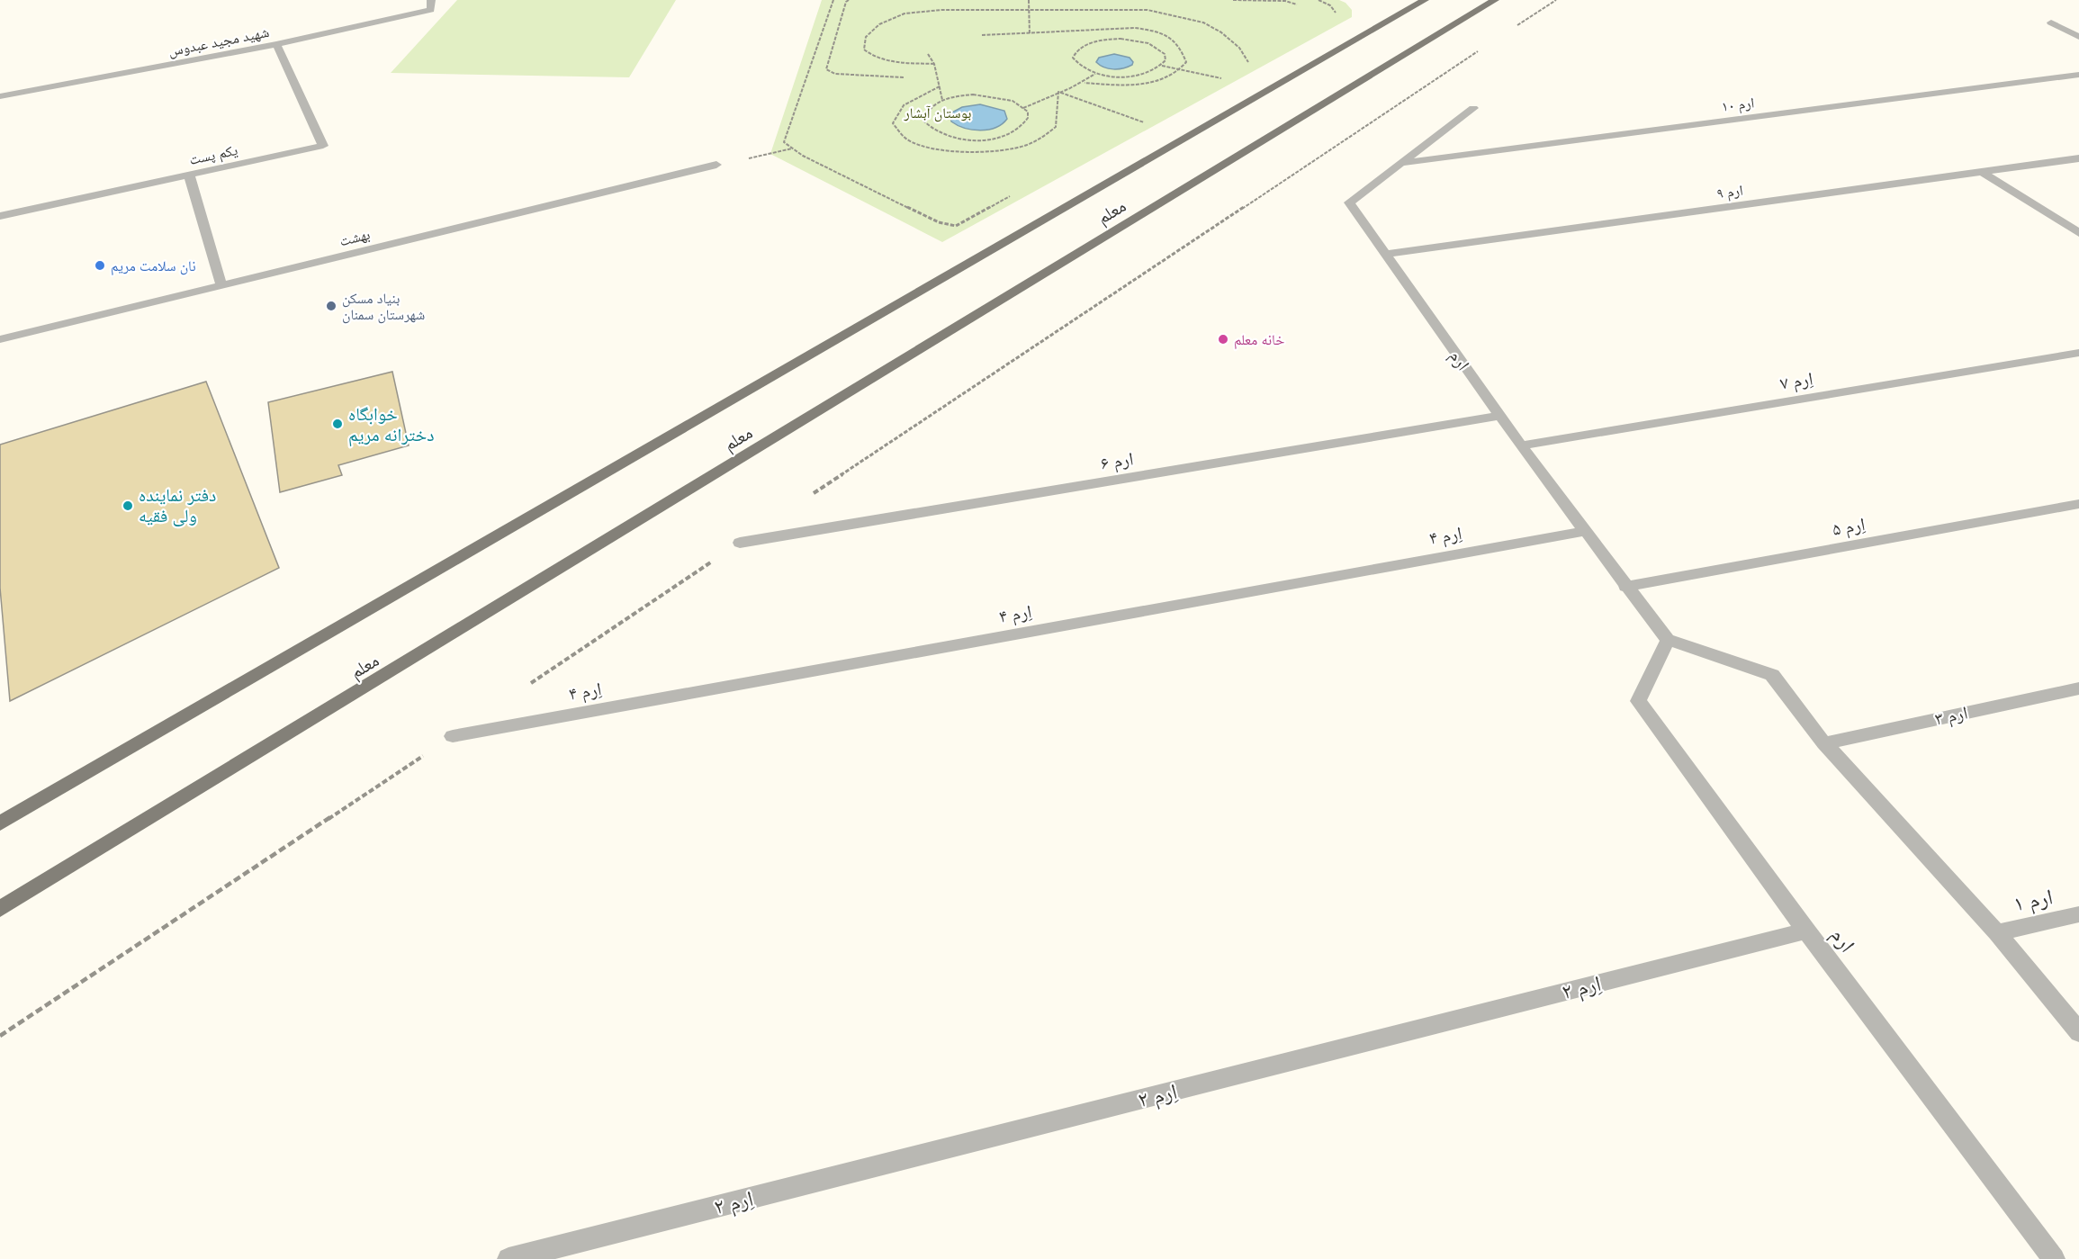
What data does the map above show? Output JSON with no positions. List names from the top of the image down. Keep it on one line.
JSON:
{"streets":{"main road":["معلم"],"street":["شهید مجید عبدوس","ارم ۱۰","یکم پست","ارم ۹","بهشت","ارم","اِرم ۷","ارم ۶","اِرم ۵","اِرم ۴","ارم ۳","ارم ۱","اِرم ۲"]},"crossings":[["شهید مجید عبدوس","یکم پست"],["ارم ۱۰","ارم"],["ارم ۹","ارم"],["ارم","اِرم ۷"],["ارم","ارم ۶"],["ارم","اِرم ۵"],["ارم","اِرم ۴"],["ارم","اِرم ۲"]],"parks":["بوستان آبشار"],"places":["نان سلامت مریم","بنیاد مسکن شهرستان سمنان","خانه معلم","خوابگاه دخترانه مریم","دفتر نماینده ولی فقیه"]}
